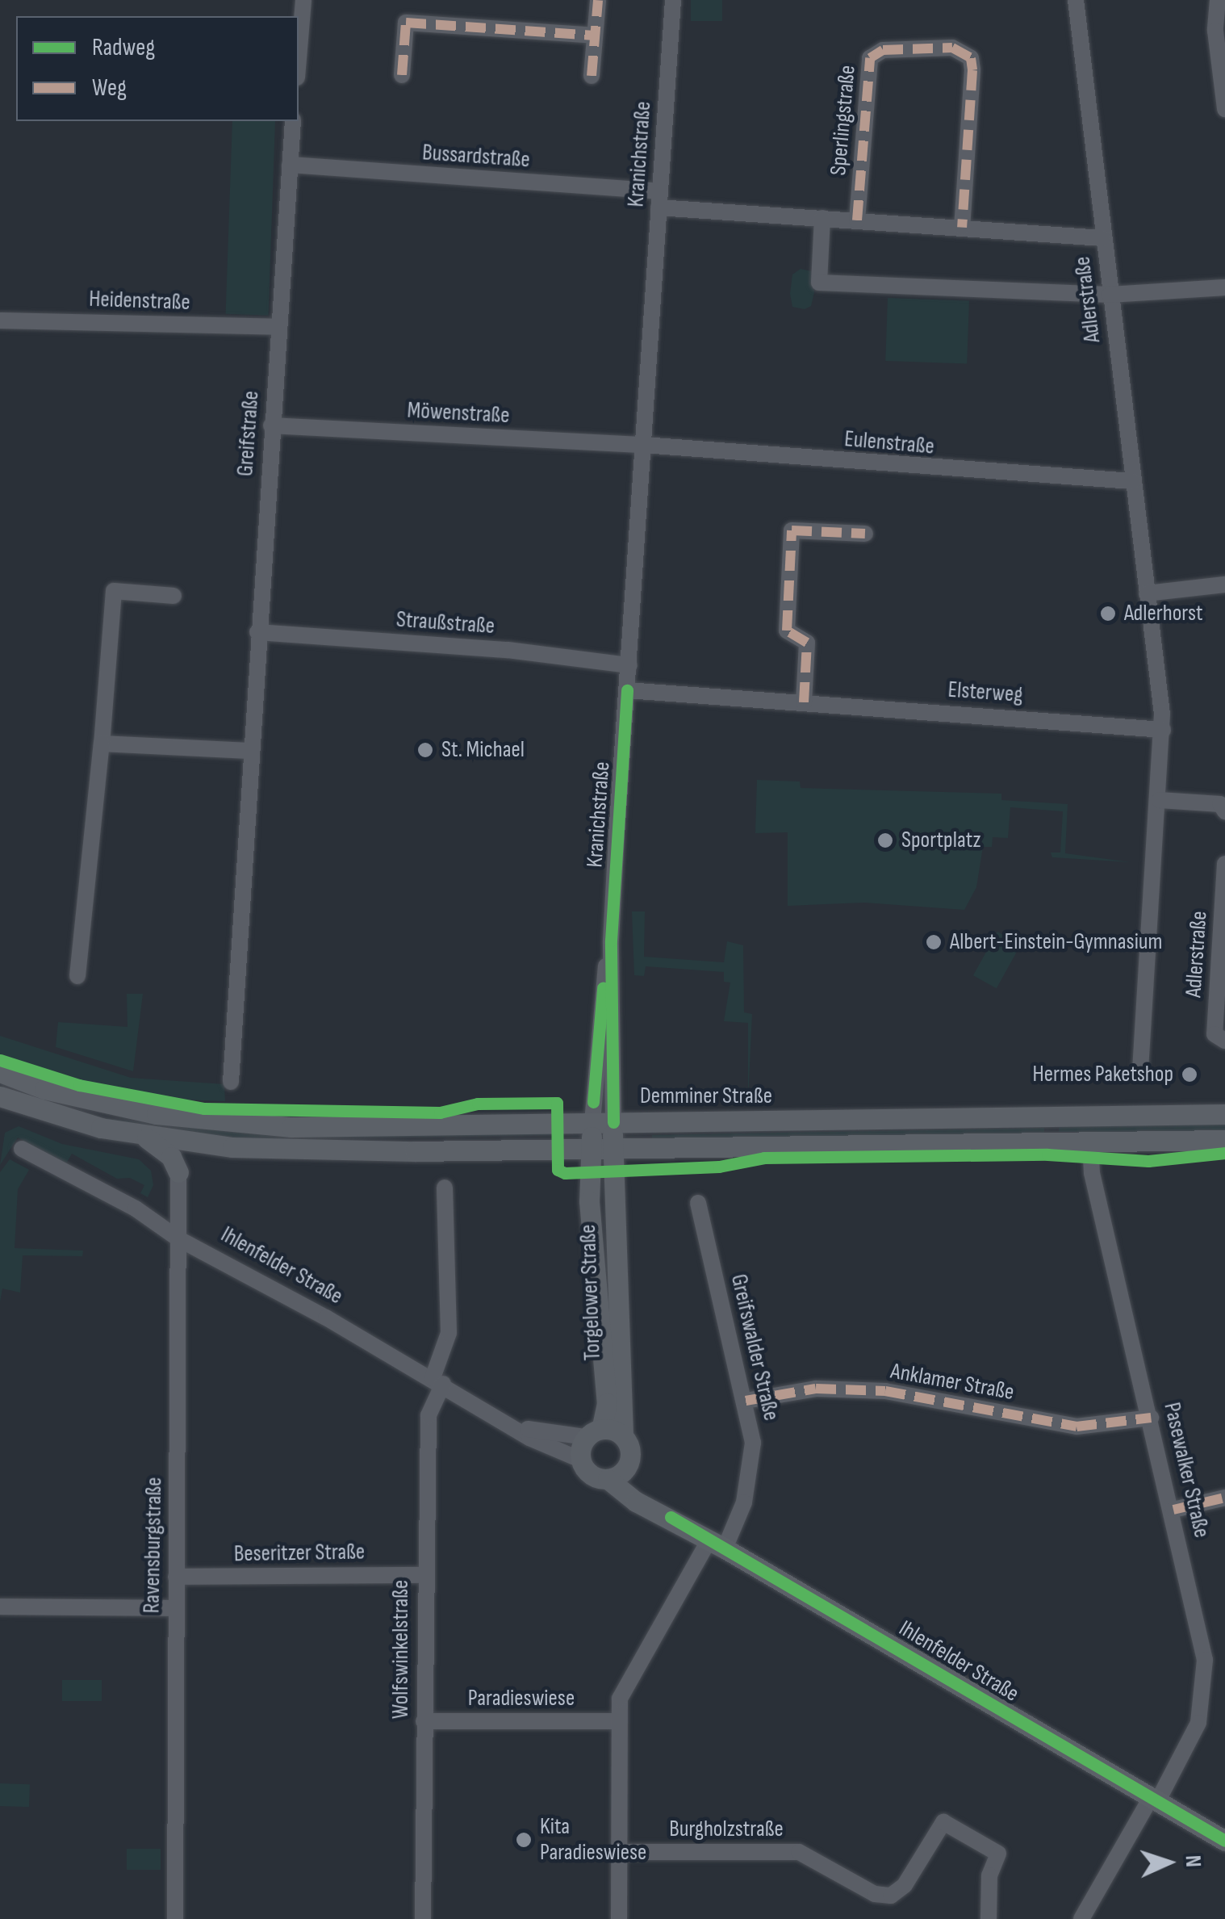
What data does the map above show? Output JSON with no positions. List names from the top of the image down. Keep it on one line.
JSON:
{"streets":{"main road":["Demminer Straße","Ihlenfelder Straße","Torgelower Straße"],"street":["Sperlingstraße","Kranichstraße","Bussardstraße","Adlerstraße","Heidenstraße","Möwenstraße","Greifstraße","Eulenstraße","Straußstraße","Elsterweg","Greifswalder Straße","Anklamer Straße","Pasewalker Straße","Ravensburgstraße","Beseritzer Straße","Wolfswinkelstraße","Paradieswiese","Burgholzstraße"]},"crossings":[["Kranichstraße","Bussardstraße"],["Kranichstraße","Möwenstraße"],["Kranichstraße","Eulenstraße"],["Kranichstraße","Straußstraße"],["Kranichstraße","Elsterweg"],["Kranichstraße","Demminer Straße"],["Kranichstraße","Torgelower Straße"],["Bussardstraße","Greifstraße"],["Adlerstraße","Eulenstraße"],["Adlerstraße","Elsterweg"],["Heidenstraße","Greifstraße"],["Möwenstraße","Greifstraße"],["Möwenstraße","Eulenstraße"],["Greifstraße","Straußstraße"],["Demminer Straße","Torgelower Straße"],["Ihlenfelder Straße","Torgelower Straße"],["Ihlenfelder Straße","Greifswalder Straße"],["Ihlenfelder Straße","Pasewalker Straße"],["Ihlenfelder Straße","Ravensburgstraße"],["Ihlenfelder Straße","Wolfswinkelstraße"],["Greifswalder Straße","Anklamer Straße"],["Anklamer Straße","Pasewalker Straße"],["Ravensburgstraße","Beseritzer Straße"],["Beseritzer Straße","Wolfswinkelstraße"],["Wolfswinkelstraße","Paradieswiese"]],"places":["Adlerhorst","St. Michael","Sportplatz","Albert-Einstein-Gymnasium","Hermes Paketshop","Kita Paradieswiese"],"legend":["Radweg","Weg"],"north":"right"}
